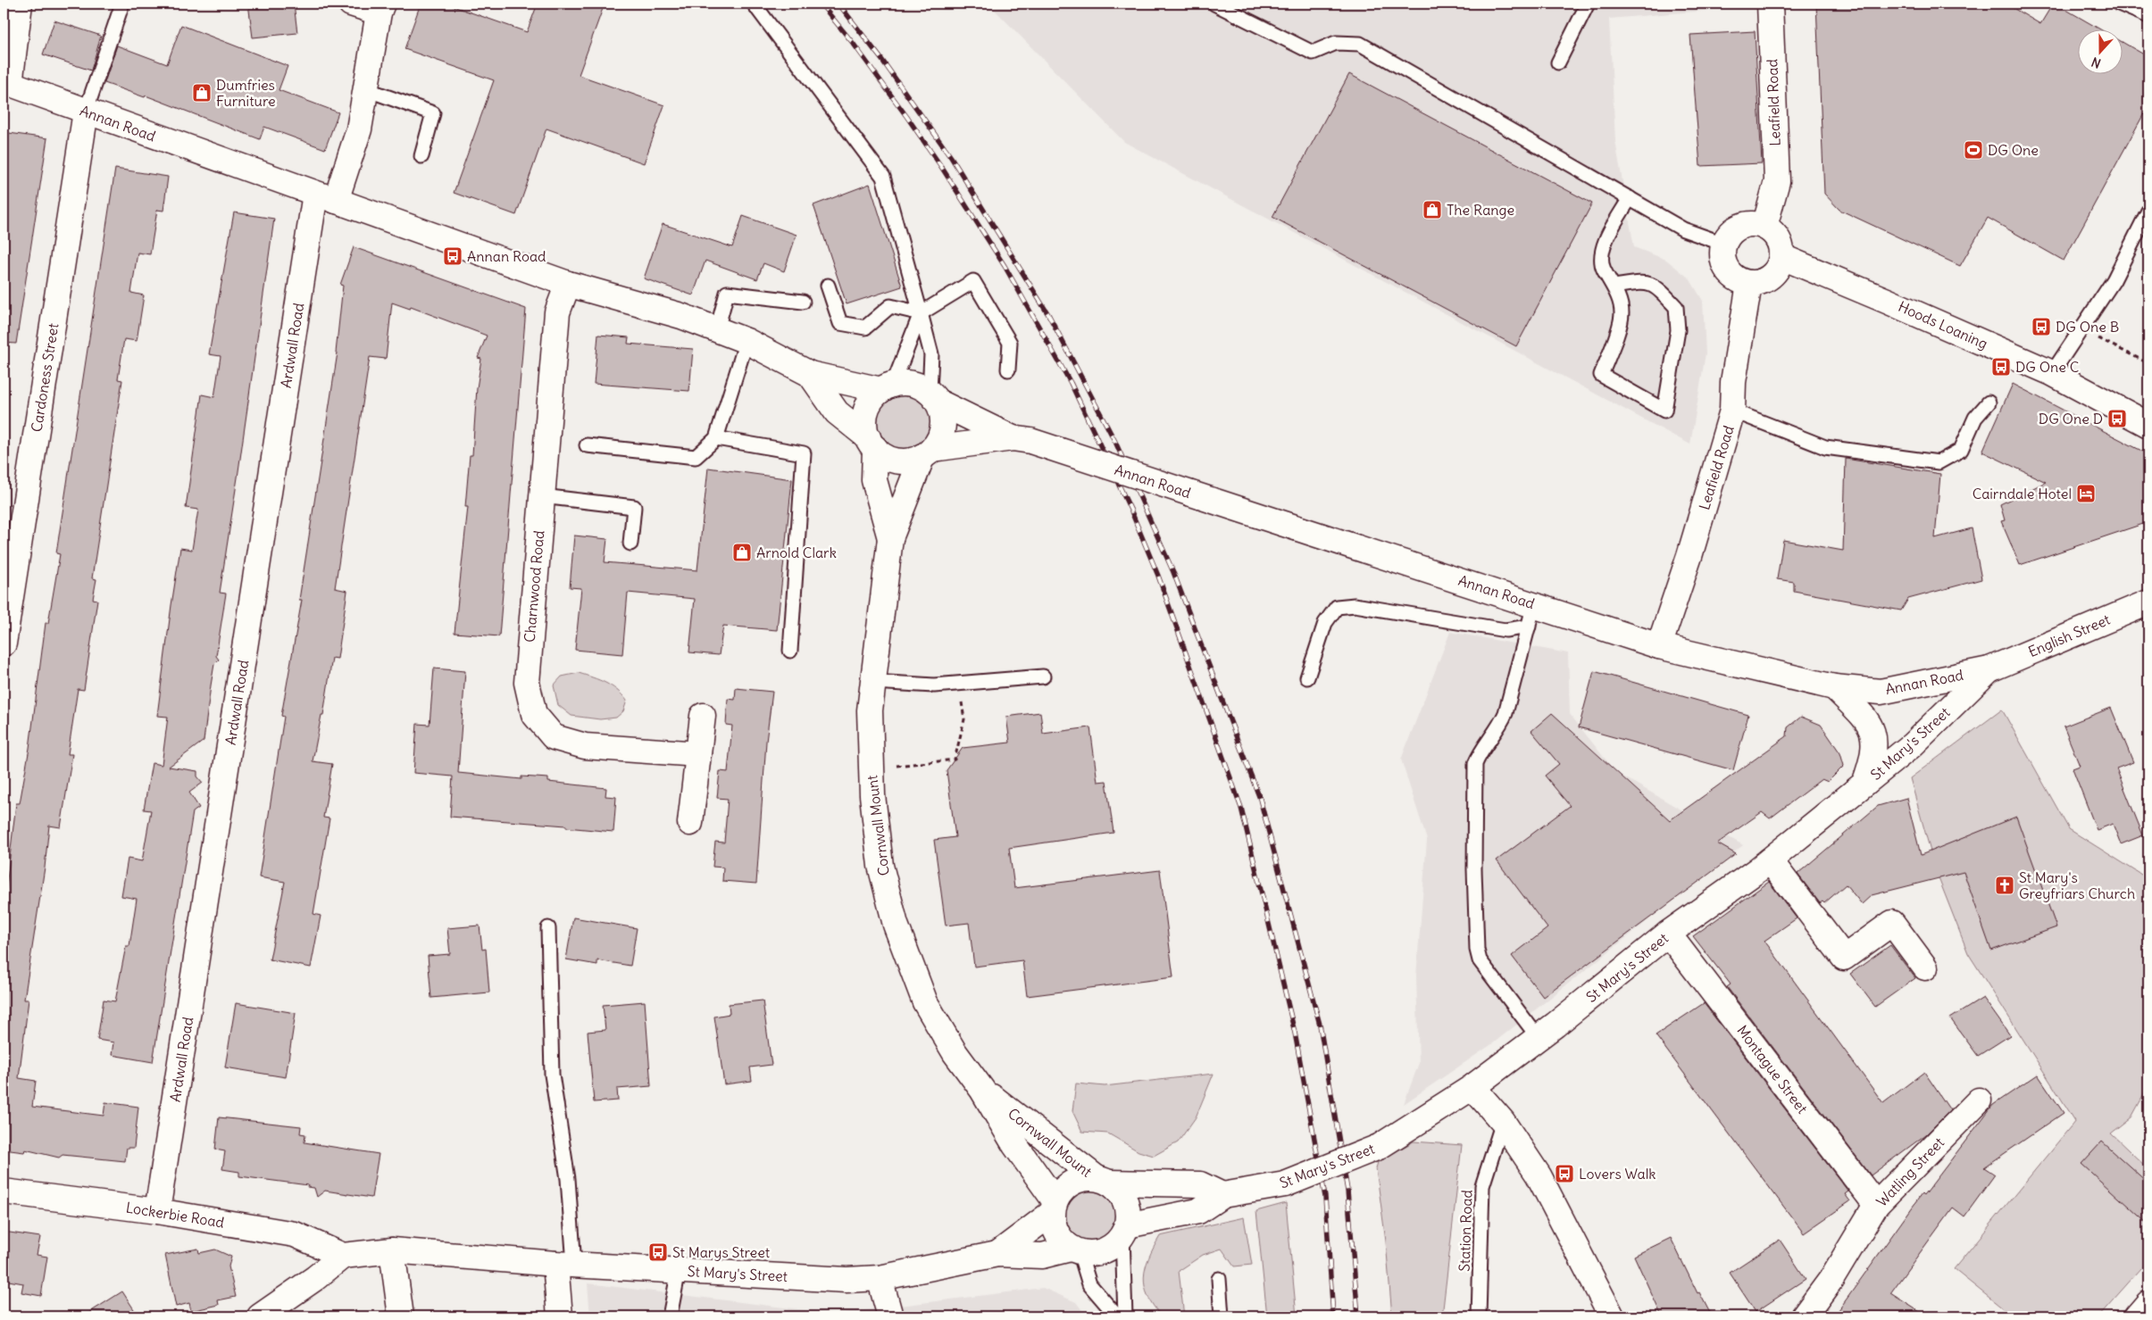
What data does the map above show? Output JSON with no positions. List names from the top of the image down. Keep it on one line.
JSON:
{"streets":{"street":["Leafield Road","Annan Road","Hoods Loaning","Ardwall Road","Cardoness Street","Charnwood Road","English Street","St Mary's Street","Cornwall Mount","Montague Street","Watling Street","Lockerbie Road"],"lane":["Station Road"]},"crossings":[["Leafield Road","Annan Road"],["Leafield Road","Hoods Loaning"],["Annan Road","Ardwall Road"],["Annan Road","Cardoness Street"],["Annan Road","Charnwood Road"],["Annan Road","English Street"],["Annan Road","St Mary's Street"],["Annan Road","Cornwall Mount"],["Ardwall Road","Lockerbie Road"],["English Street","St Mary's Street"],["St Mary's Street","Cornwall Mount"],["St Mary's Street","Montague Street"],["St Mary's Street","Lockerbie Road"],["Montague Street","Watling Street"]],"places":{"shop":["Dumfries Furniture","The Range","Arnold Clark"],"sports":["DG One"],"bus stop":["Annan Road","DG One B","DG One C","DG One D","Lovers Walk","St Marys Street"],"hotel":["Cairndale Hotel"],"church":["St Mary's Greyfriars Church"]},"north":"bottom"}
